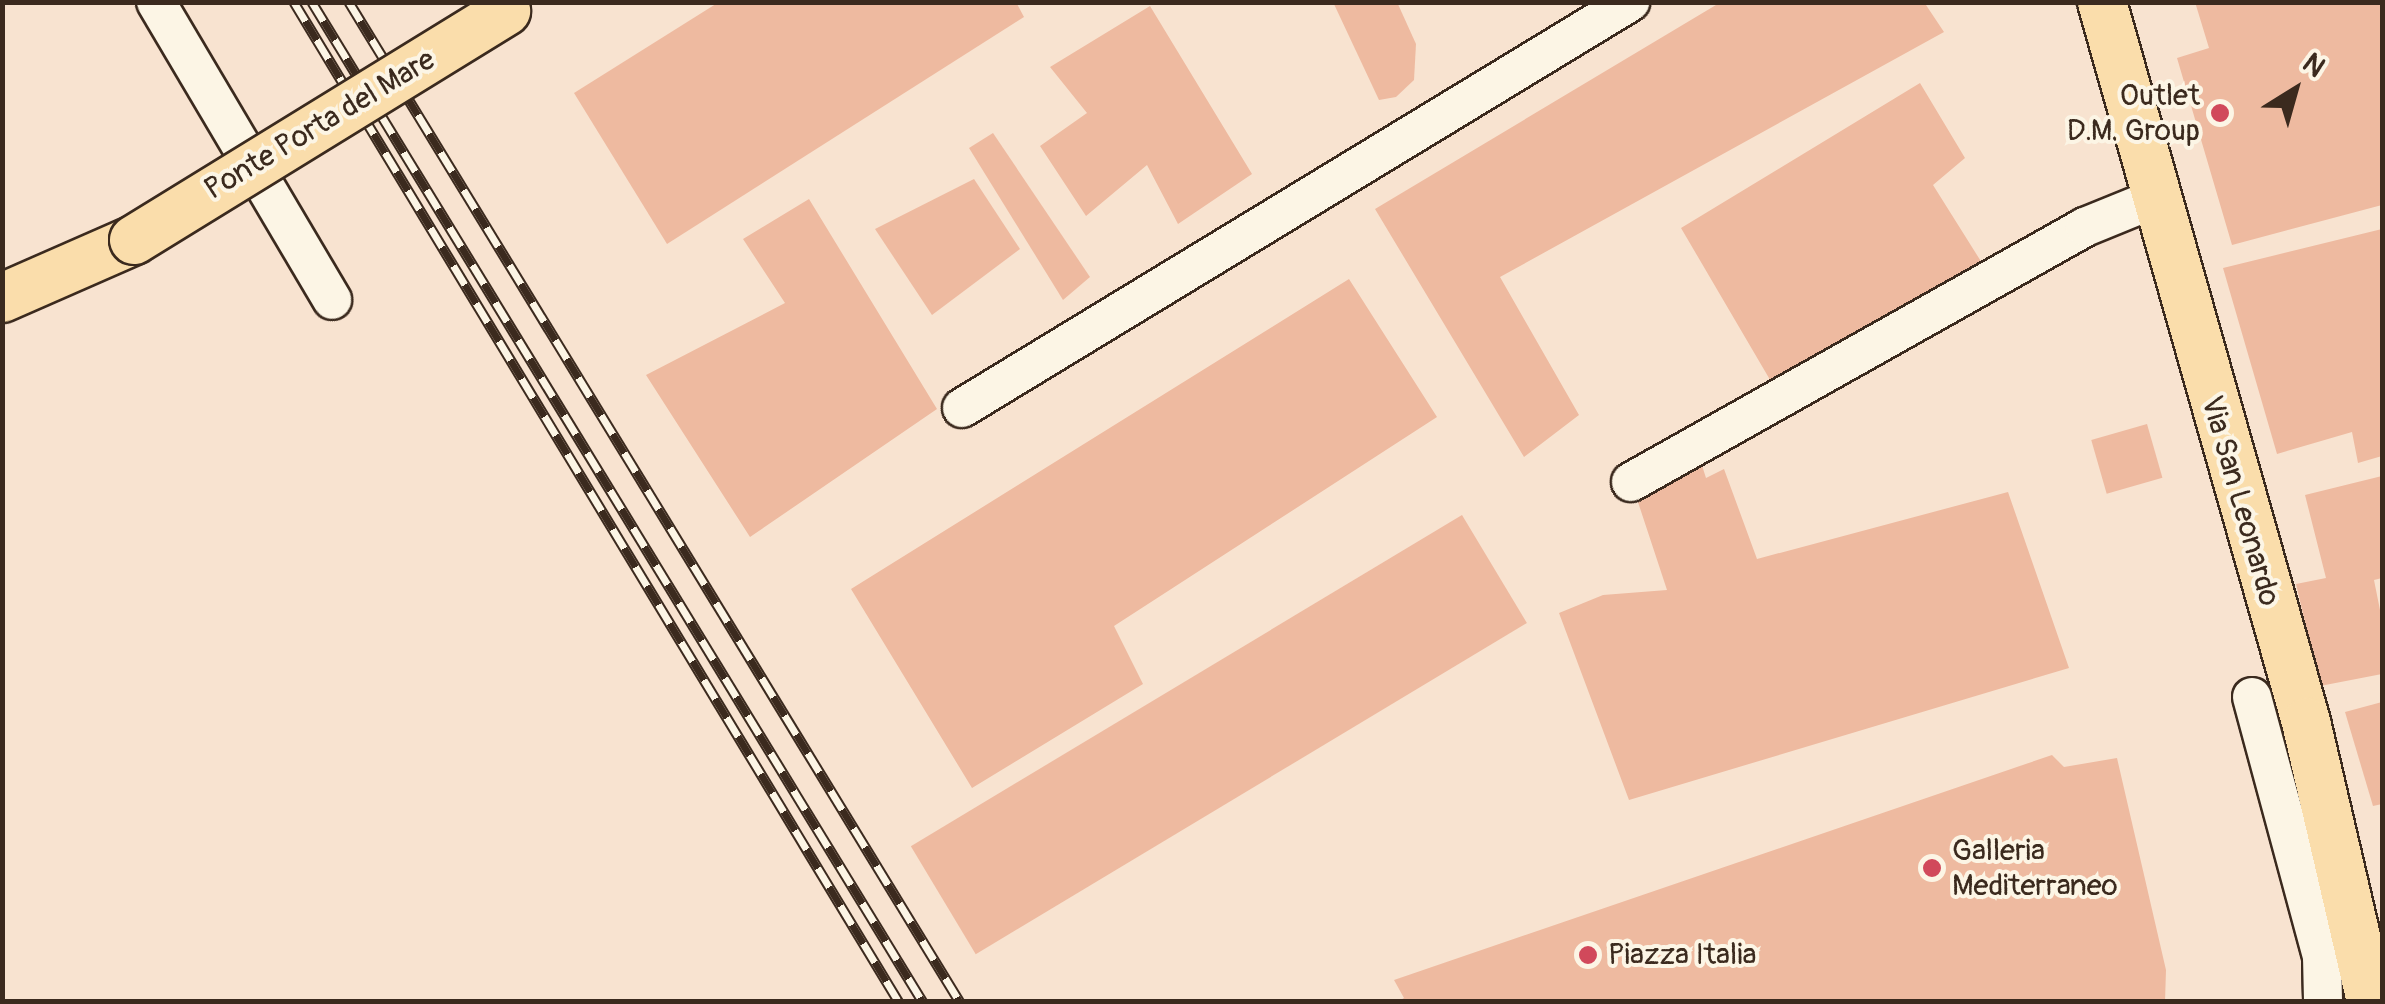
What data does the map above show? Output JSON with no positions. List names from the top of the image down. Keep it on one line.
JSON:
{"streets":{"main road":["Ponte Porta del Mare","Via San Leonardo"]},"places":["Outlet D.M. Group","Galleria Mediterraneo","Piazza Italia"],"north":"top right"}
